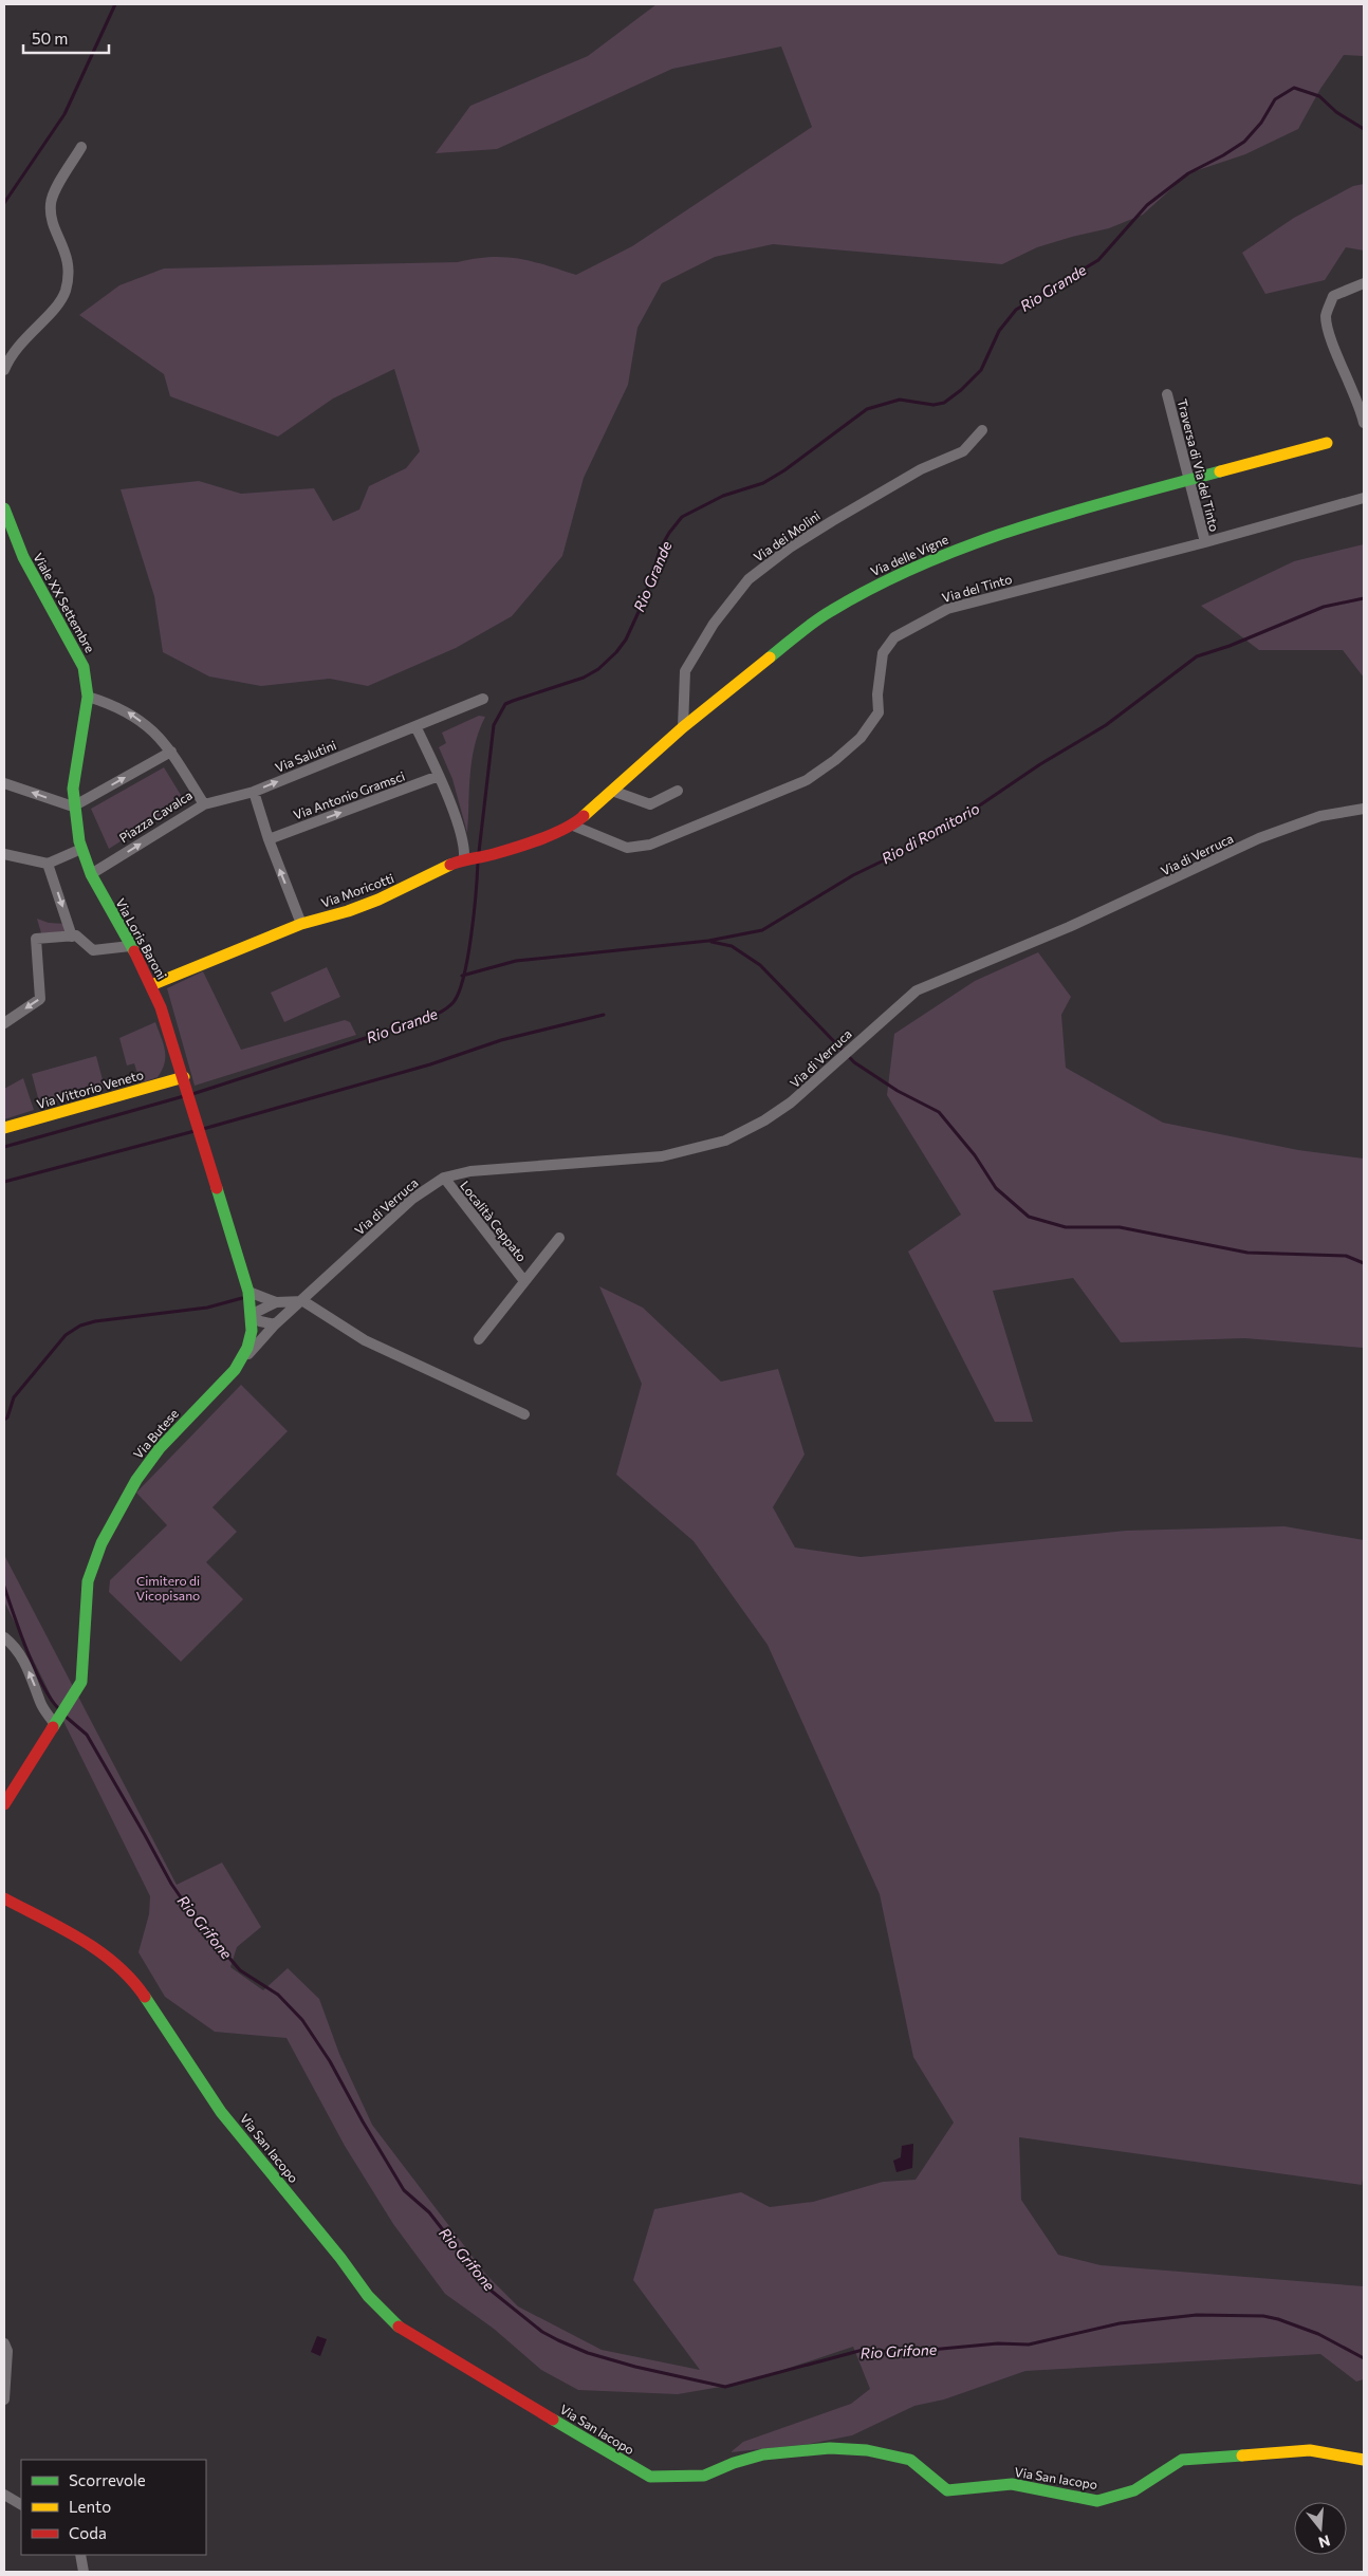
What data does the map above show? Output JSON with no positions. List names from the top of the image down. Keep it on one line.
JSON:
{"streets":{"street":["Traversa di Via del Tinto","Via dei Molini","Via delle Vigne","Via del Tinto","Viale XX Settembre","Via Salutini","Via Antonio Gramsci","Piazza Cavalca","Via di Verruca","Via Moricotti","Via Loris Baroni","Via Vittorio Veneto","Località Ceppato","Via Butese","Via San Iacopo"]},"crossings":[["Traversa di Via del Tinto","Via delle Vigne"],["Traversa di Via del Tinto","Via del Tinto"],["Via dei Molini","Via delle Vigne"],["Via delle Vigne","Via del Tinto"],["Via delle Vigne","Via Moricotti"],["Via del Tinto","Via Moricotti"],["Viale XX Settembre","Piazza Cavalca"],["Via Salutini","Piazza Cavalca"],["Piazza Cavalca","Via Loris Baroni"],["Via di Verruca","Località Ceppato"],["Via di Verruca","Via Butese"],["Via Moricotti","Via Loris Baroni"],["Via Loris Baroni","Via Vittorio Veneto"],["Via Loris Baroni","Via Butese"],["Via Vittorio Veneto","Via Butese"]],"one_way":["Via Salutini","Via Antonio Gramsci"],"water":["Rio Grande","Rio di Romitorio","Rio Grifone"],"parks":["Cimitero di Vicopisano"],"legend":["Scorrevole","Lento","Coda"],"scale_bar":"50 m","north":"bottom"}
